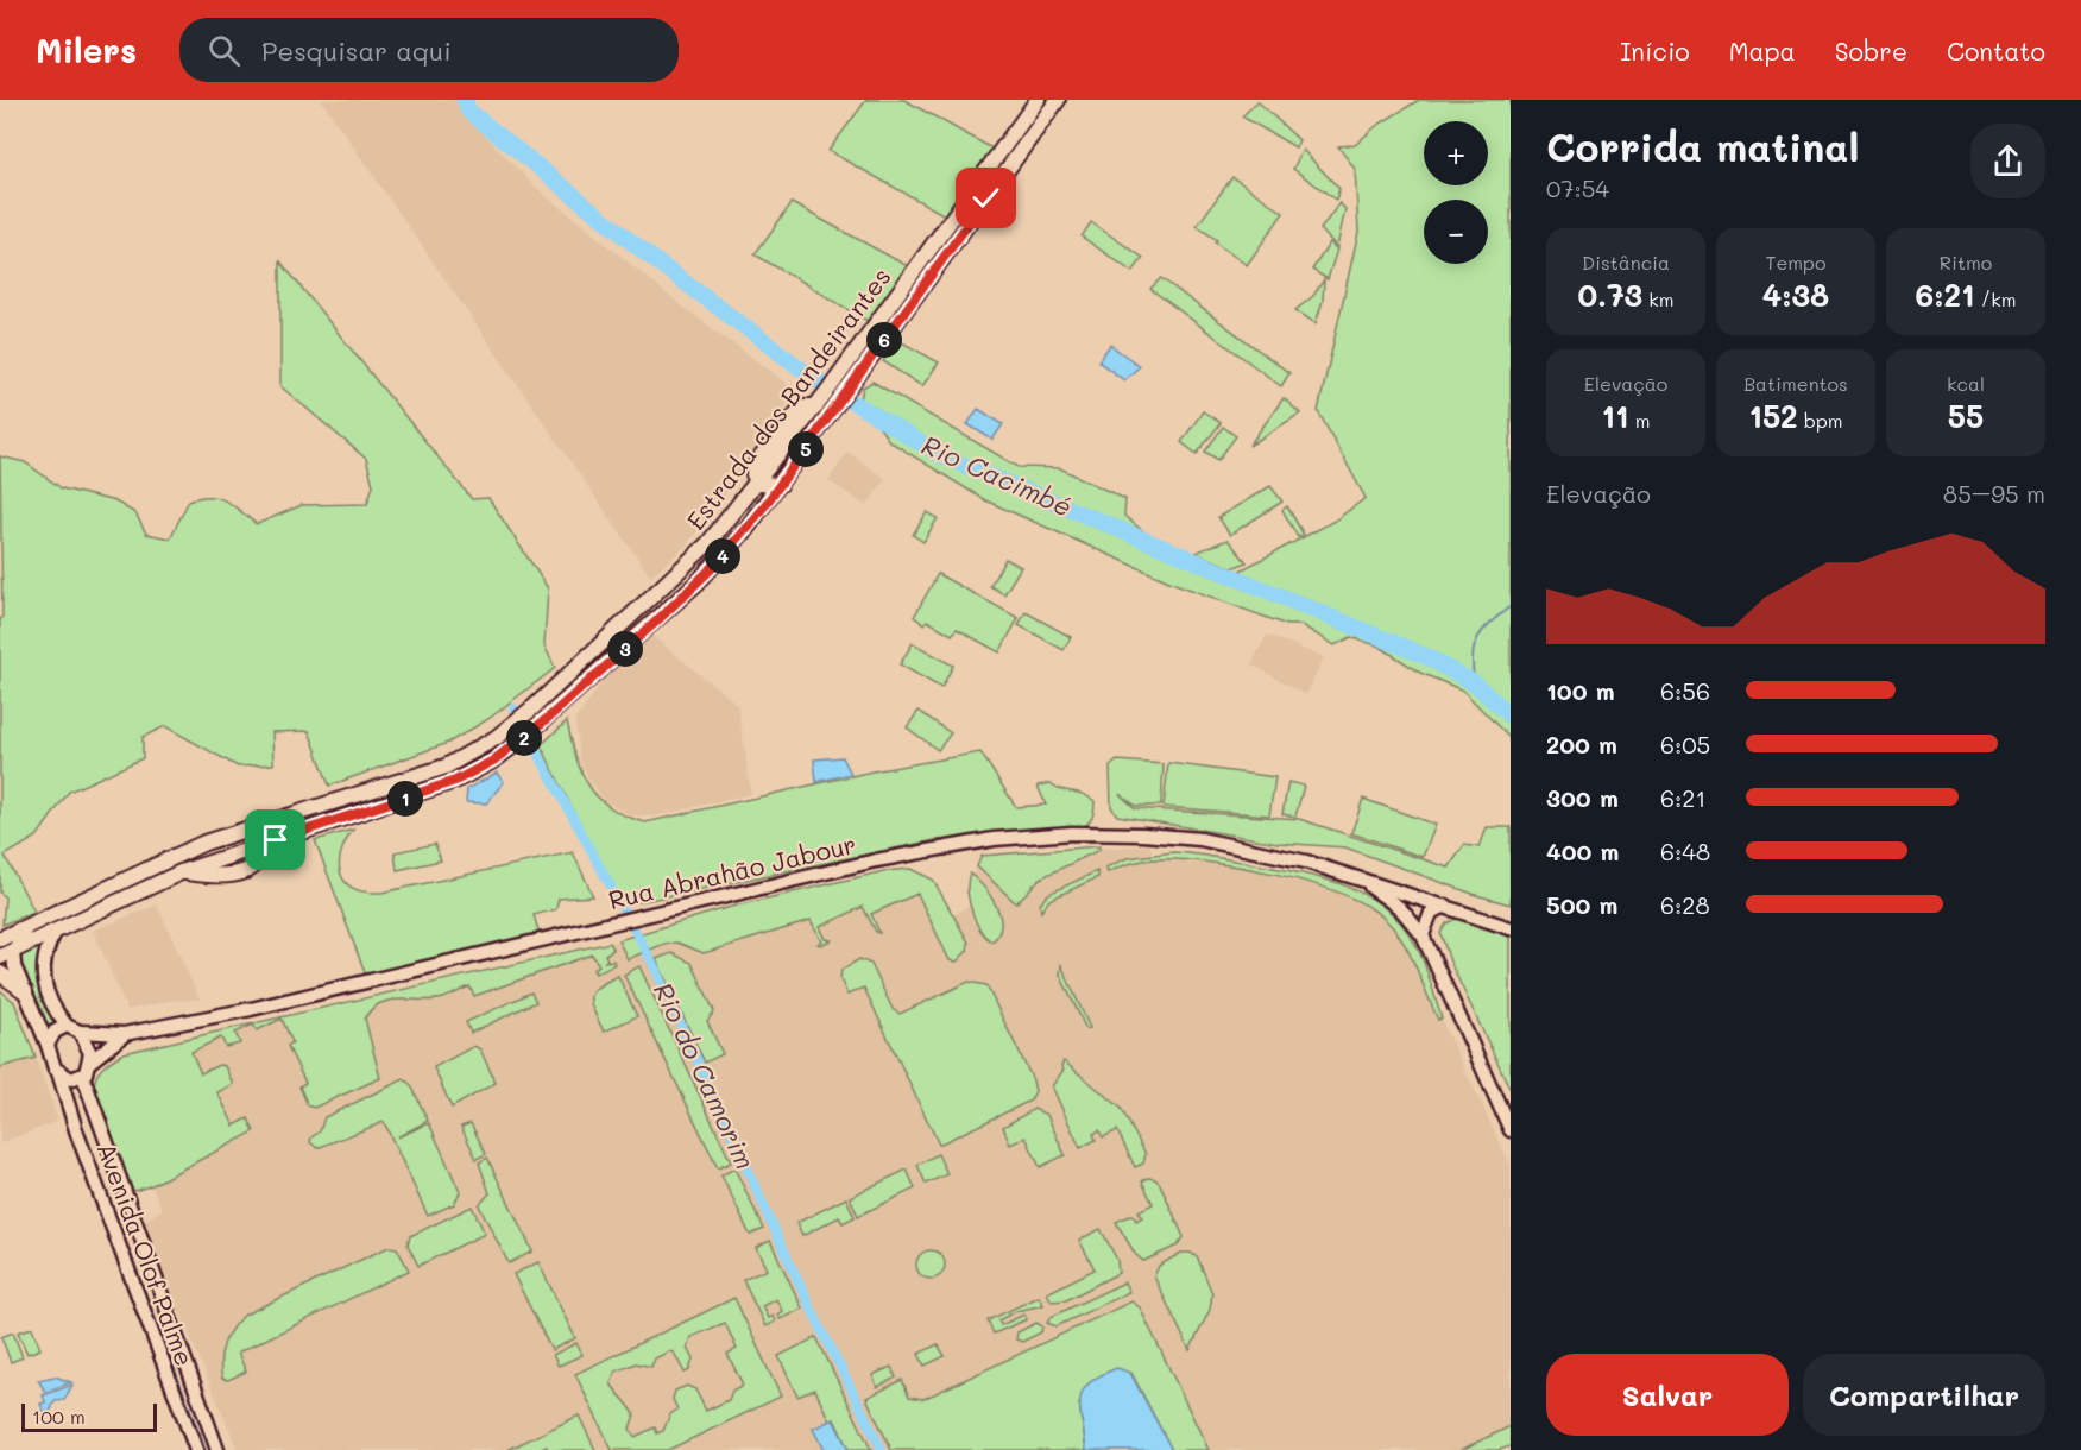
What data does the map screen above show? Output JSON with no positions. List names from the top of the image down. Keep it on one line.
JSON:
{"streets":{"main road":["Estrada dos Bandeirantes"],"street":["Rua Abrahão Jabour","Avenida Olof Palme"]},"crossings":[["Rua Abrahão Jabour","Avenida Olof Palme"]],"water":["Rio Cacimbé","Rio do Camorim"],"scale_bar":"100 m","page":{"header":"Milers","search":"Pesquisar aqui","nav":["Início","Mapa","Sobre","Contato"],"heading":["Corrida matinal","07:54"],"map_buttons":["+","−"],"stats":[["Distância","0.73 km"],["Tempo","4:38"],["Ritmo","6:21 /km"],["Elevação","11 m"],["Batimentos","152 bpm"],["kcal","55"]],"pins":["6","5","4","3","2","1"],"chart":["Elevação","85–95 m"],"list":[{"name":"100 m","note":"6:56"},{"name":"200 m","note":"6:05"},{"name":"300 m","note":"6:21"},{"name":"400 m","note":"6:48"},{"name":"500 m","note":"6:28"}],"buttons":["Salvar","Compartilhar"],"scale":"100 m"}}
